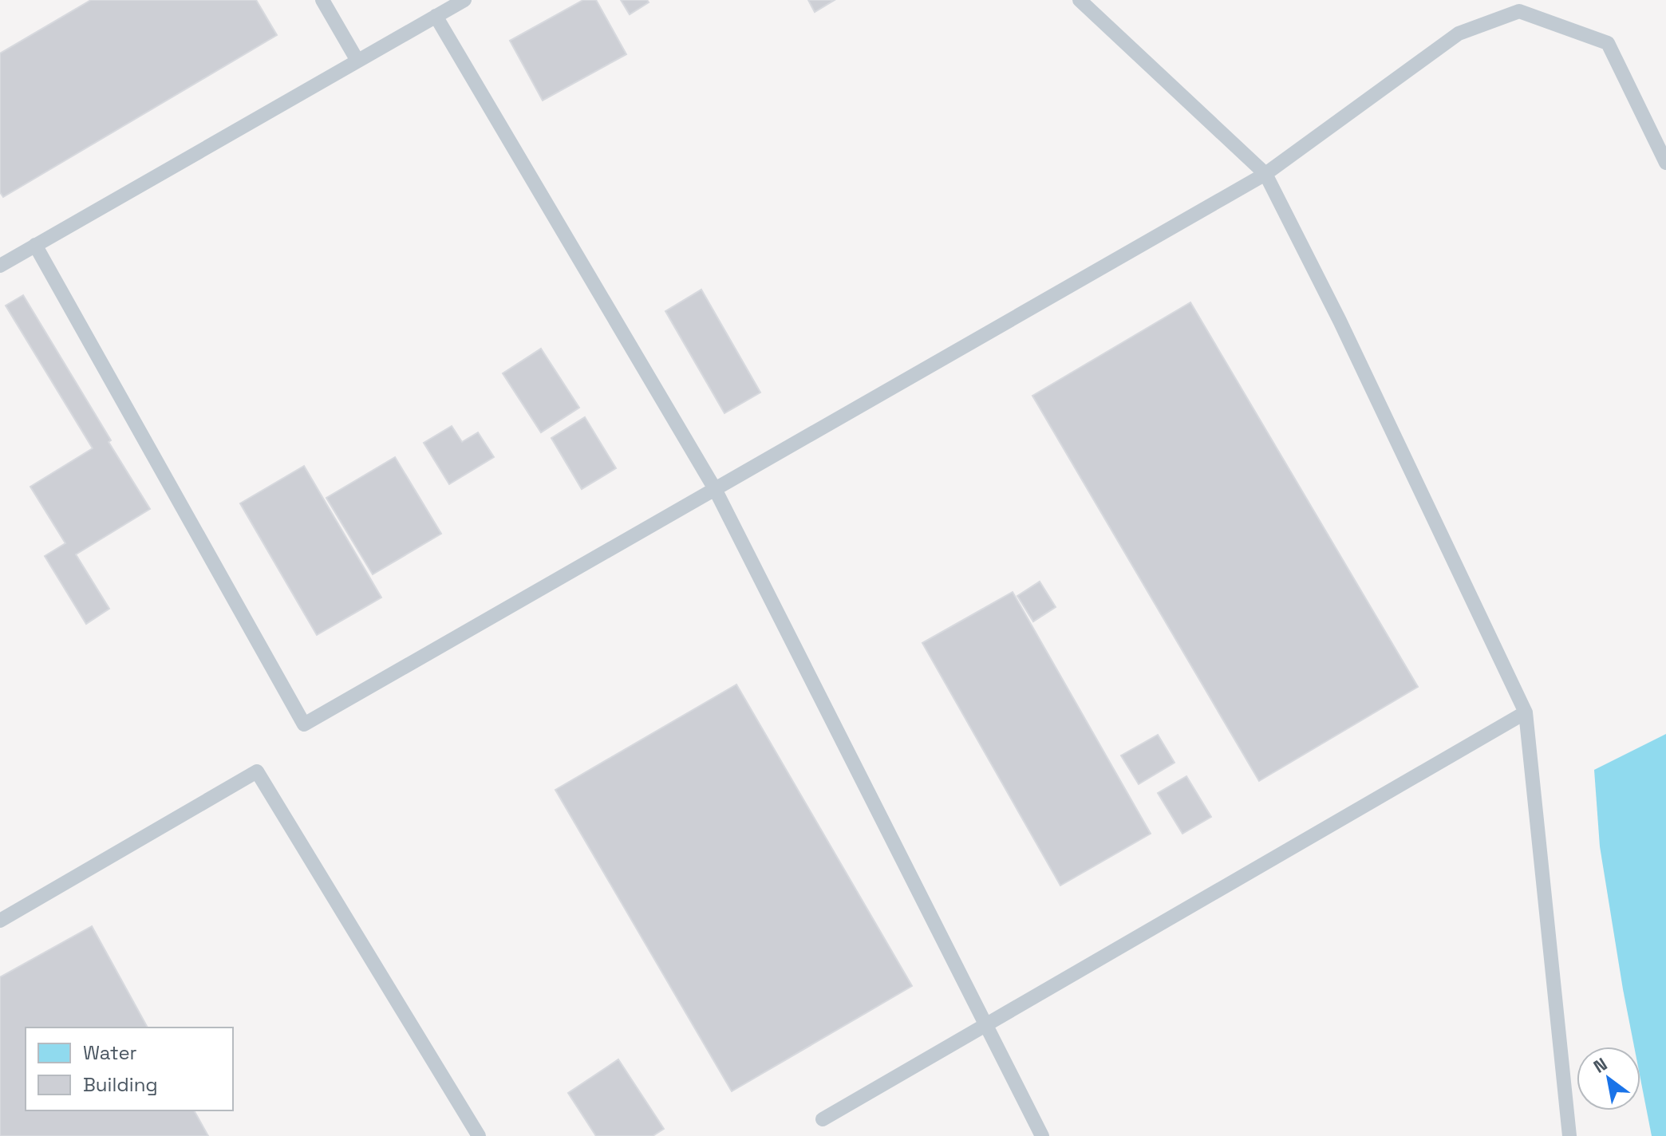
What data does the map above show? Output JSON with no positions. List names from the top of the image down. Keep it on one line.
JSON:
{"legend":["Water","Building"],"north":"top left"}
